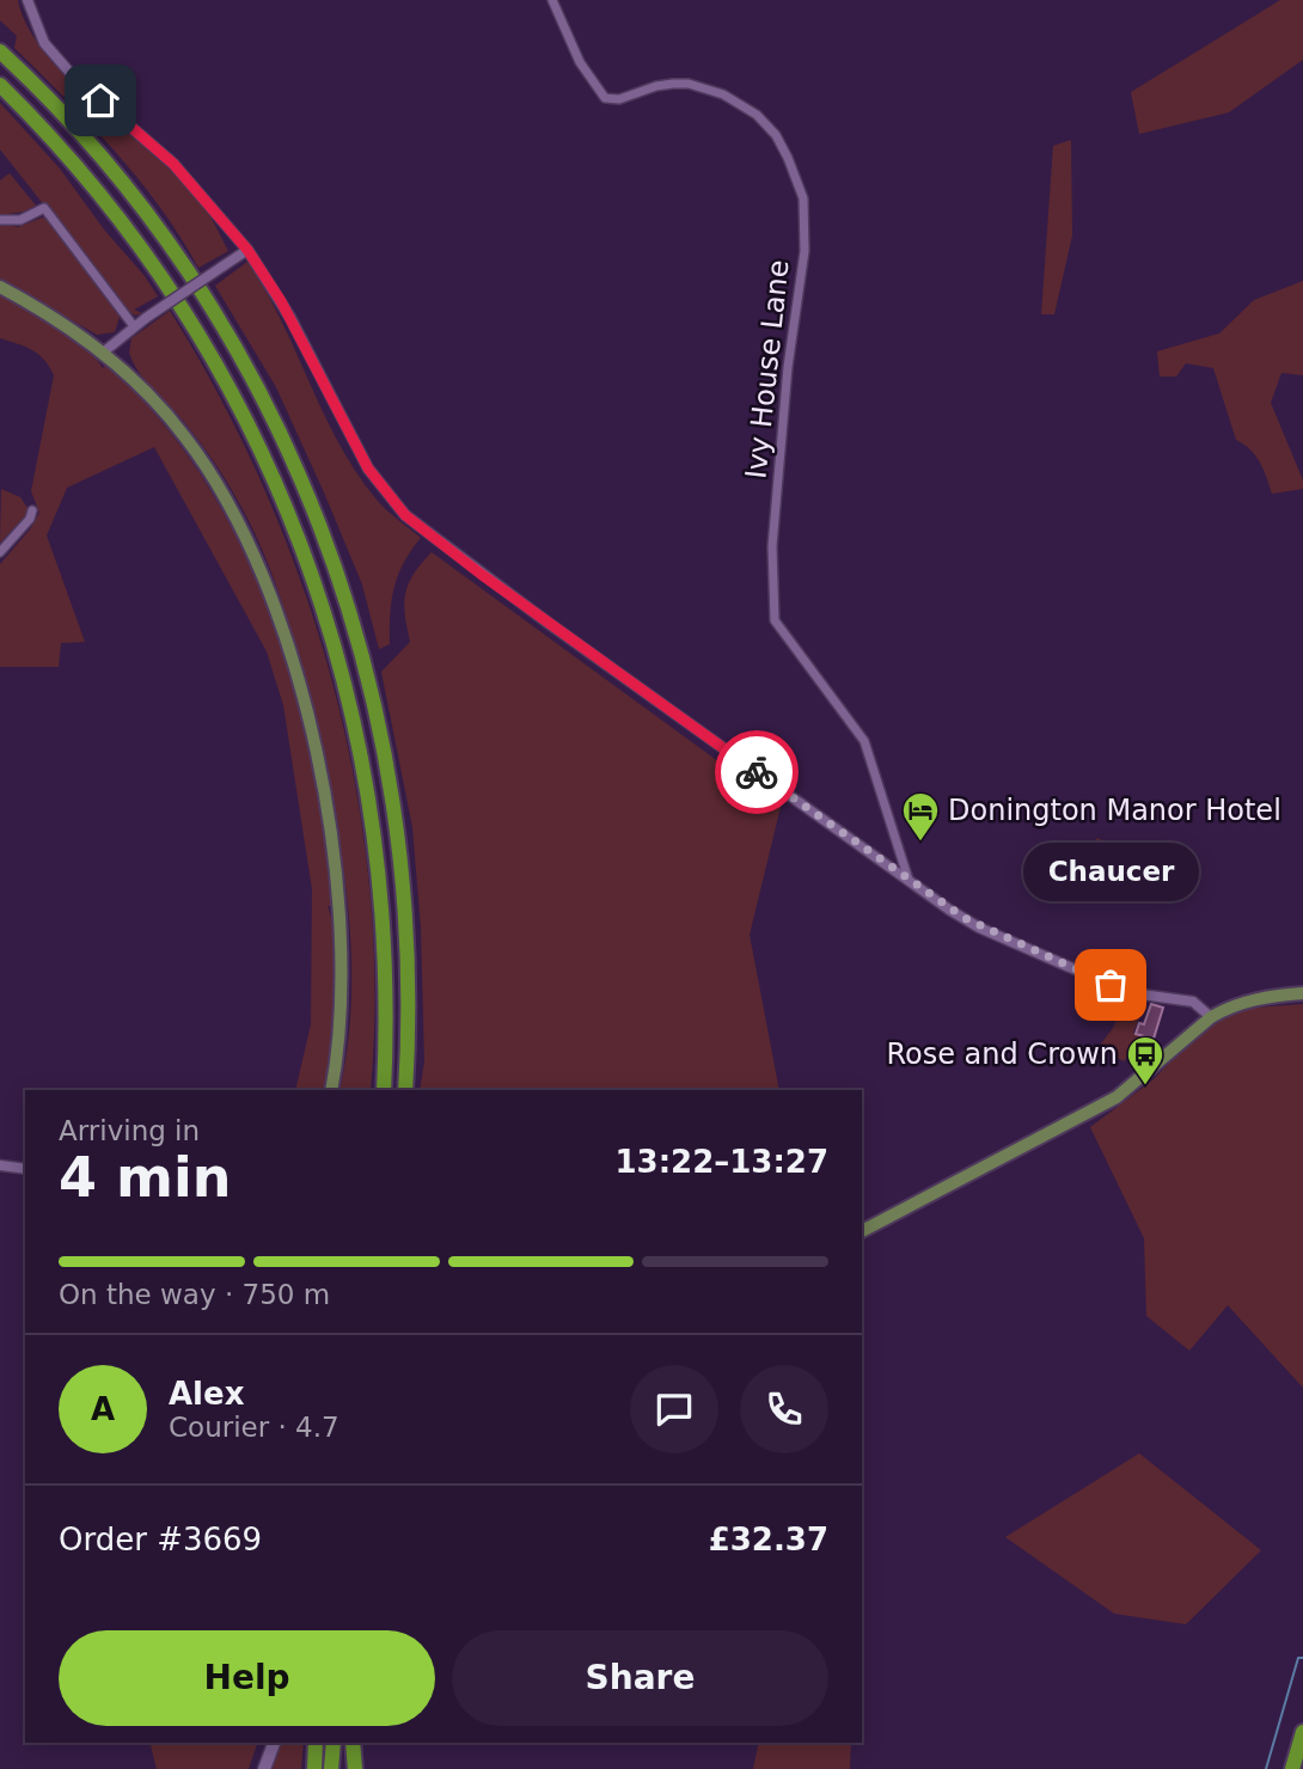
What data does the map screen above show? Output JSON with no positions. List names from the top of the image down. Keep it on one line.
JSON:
{"streets":{"street":["Ivy House Lane"]},"places":{"hotel":["Donington Manor Hotel"],"other":["Chaucer"],"bus stop":["Rose and Crown"]},"page":{"bubble":"Chaucer","heading":["4 min","Arriving in","13:22–13:27"],"panel":["Alex","Courier · 4.7","Order #3669","£32.37"],"bar":"On the way · 750 m","round":"A","buttons":["Help","Share"]}}
